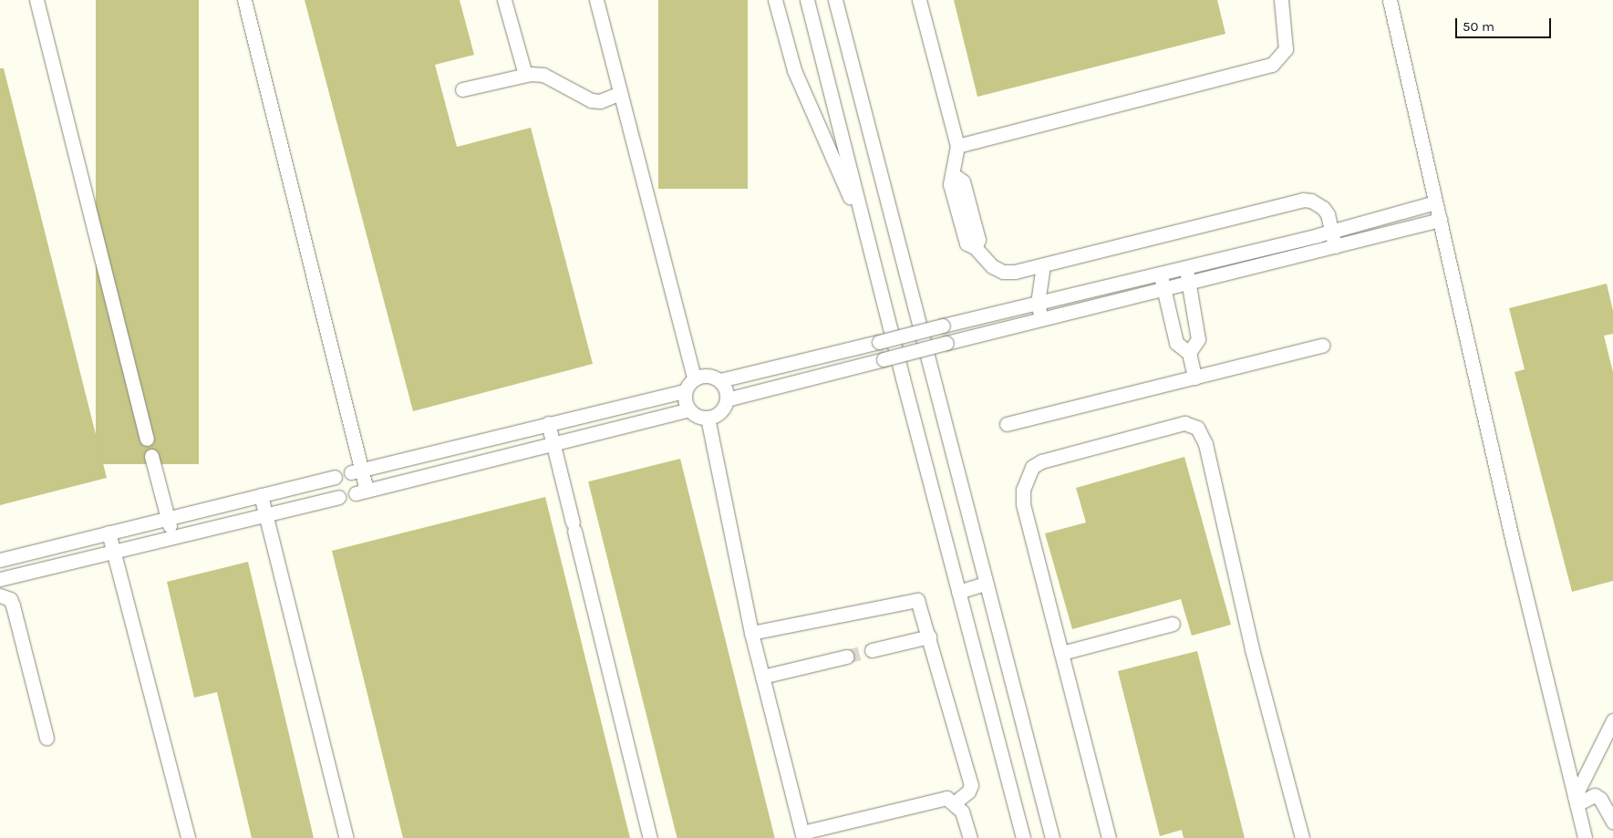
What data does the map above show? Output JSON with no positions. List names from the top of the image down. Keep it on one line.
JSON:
{"scale_bar":"50 m"}
